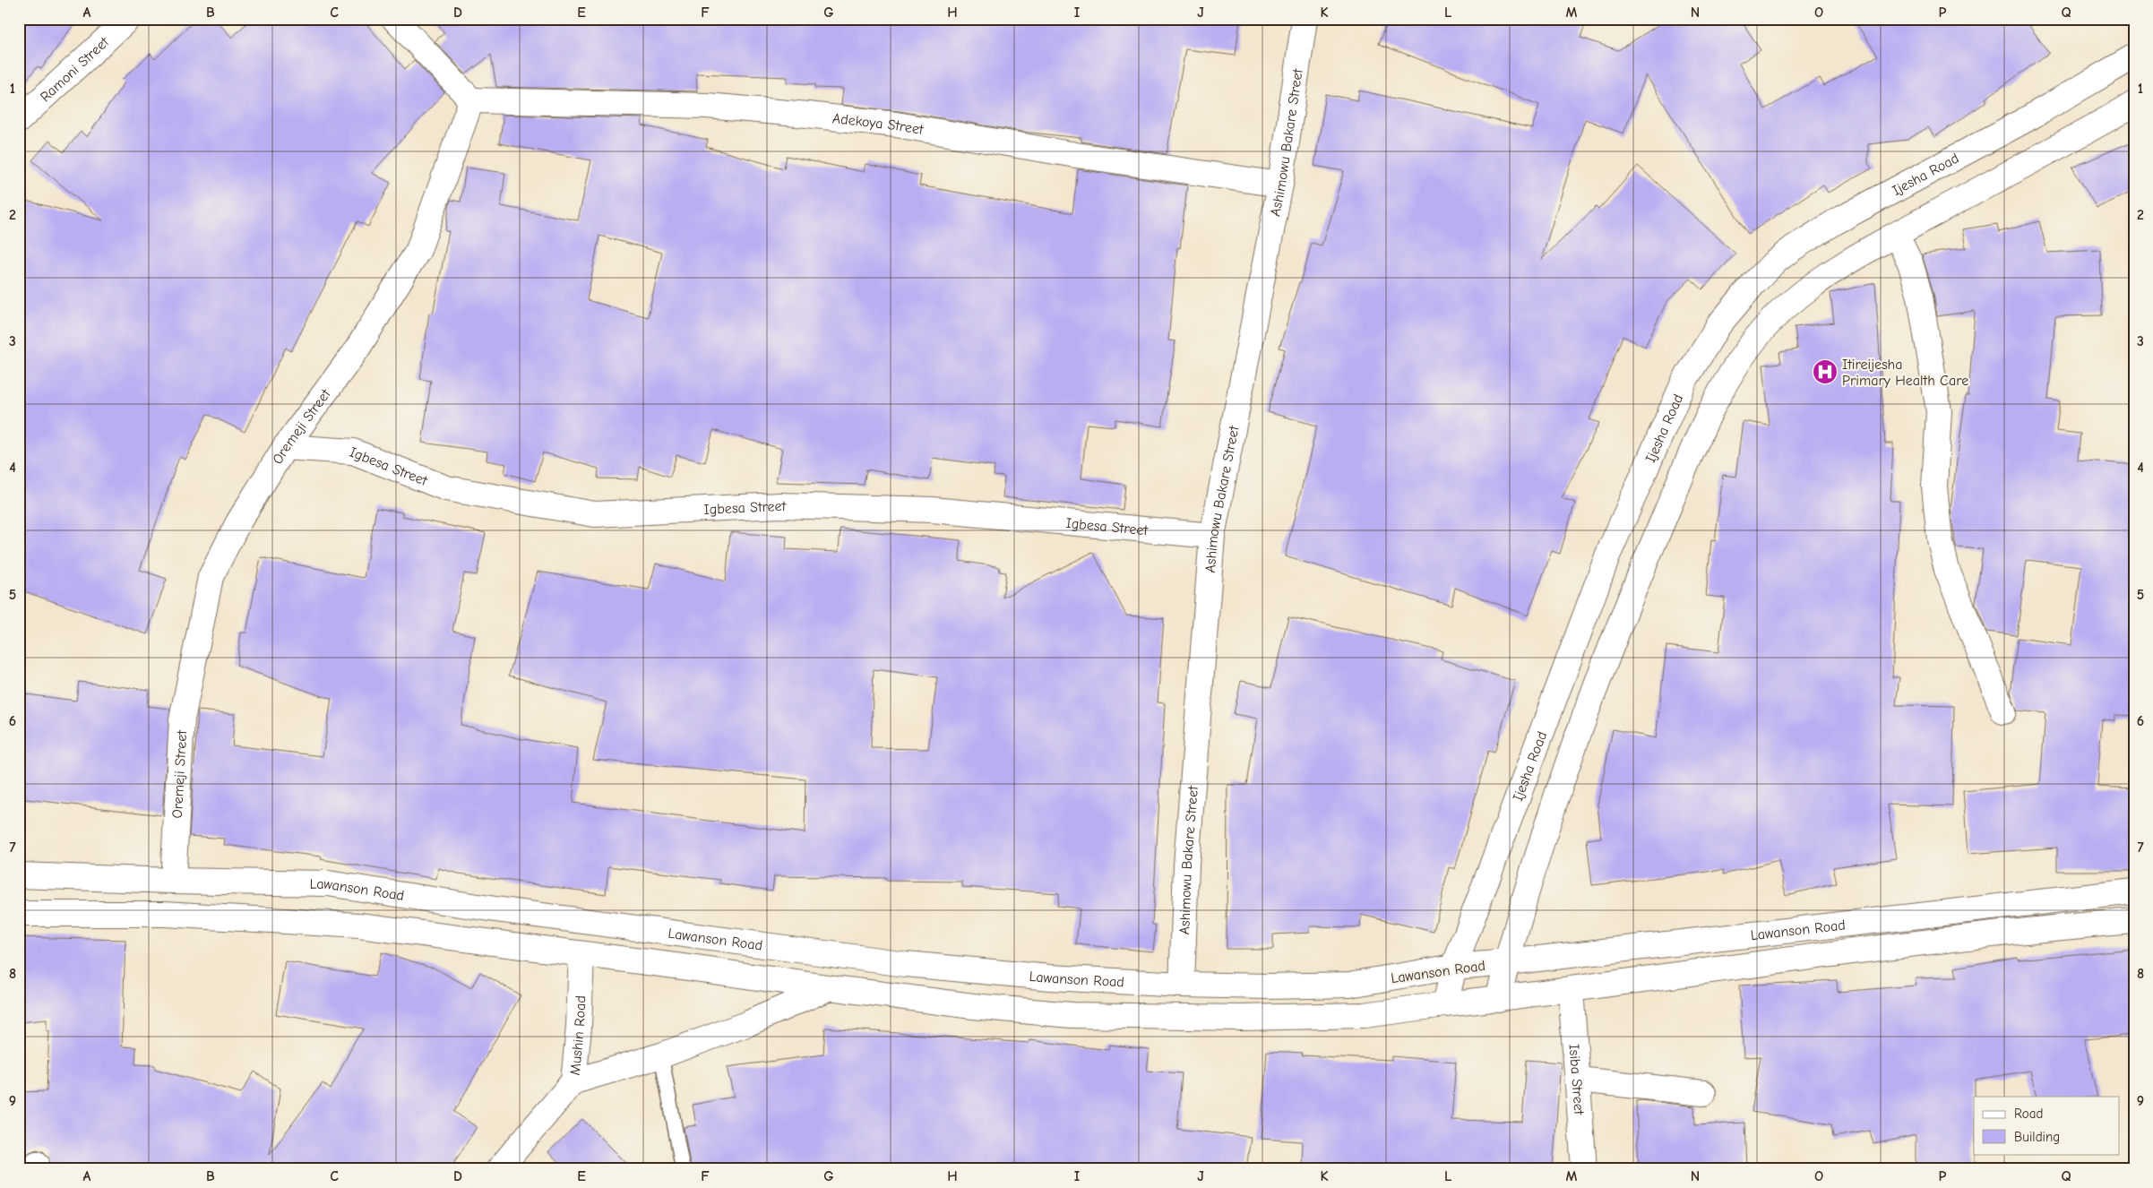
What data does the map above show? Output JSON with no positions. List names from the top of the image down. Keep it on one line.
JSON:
{"streets":{"street":["Ramoni Street","Adekoya Street","Ashimowu Bakare Street","Ijesha Road","Oremeji Street","Igbesa Street","Lawanson Road","Mushin Road","Isiba Street"]},"crossings":[["Adekoya Street","Ashimowu Bakare Street"],["Adekoya Street","Oremeji Street"],["Ashimowu Bakare Street","Igbesa Street"],["Ashimowu Bakare Street","Lawanson Road"],["Ijesha Road","Lawanson Road"],["Oremeji Street","Igbesa Street"],["Oremeji Street","Lawanson Road"]],"places":{"hospital":["Itireijesha Primary Health Care"]},"legend":["Road","Building"],"grid":{"columns":["A","B","C","D","E","F","G","H","I","J","K","L","M","N","O","P","Q"],"rows":["1","2","3","4","5","6","7","8","9"]}}
